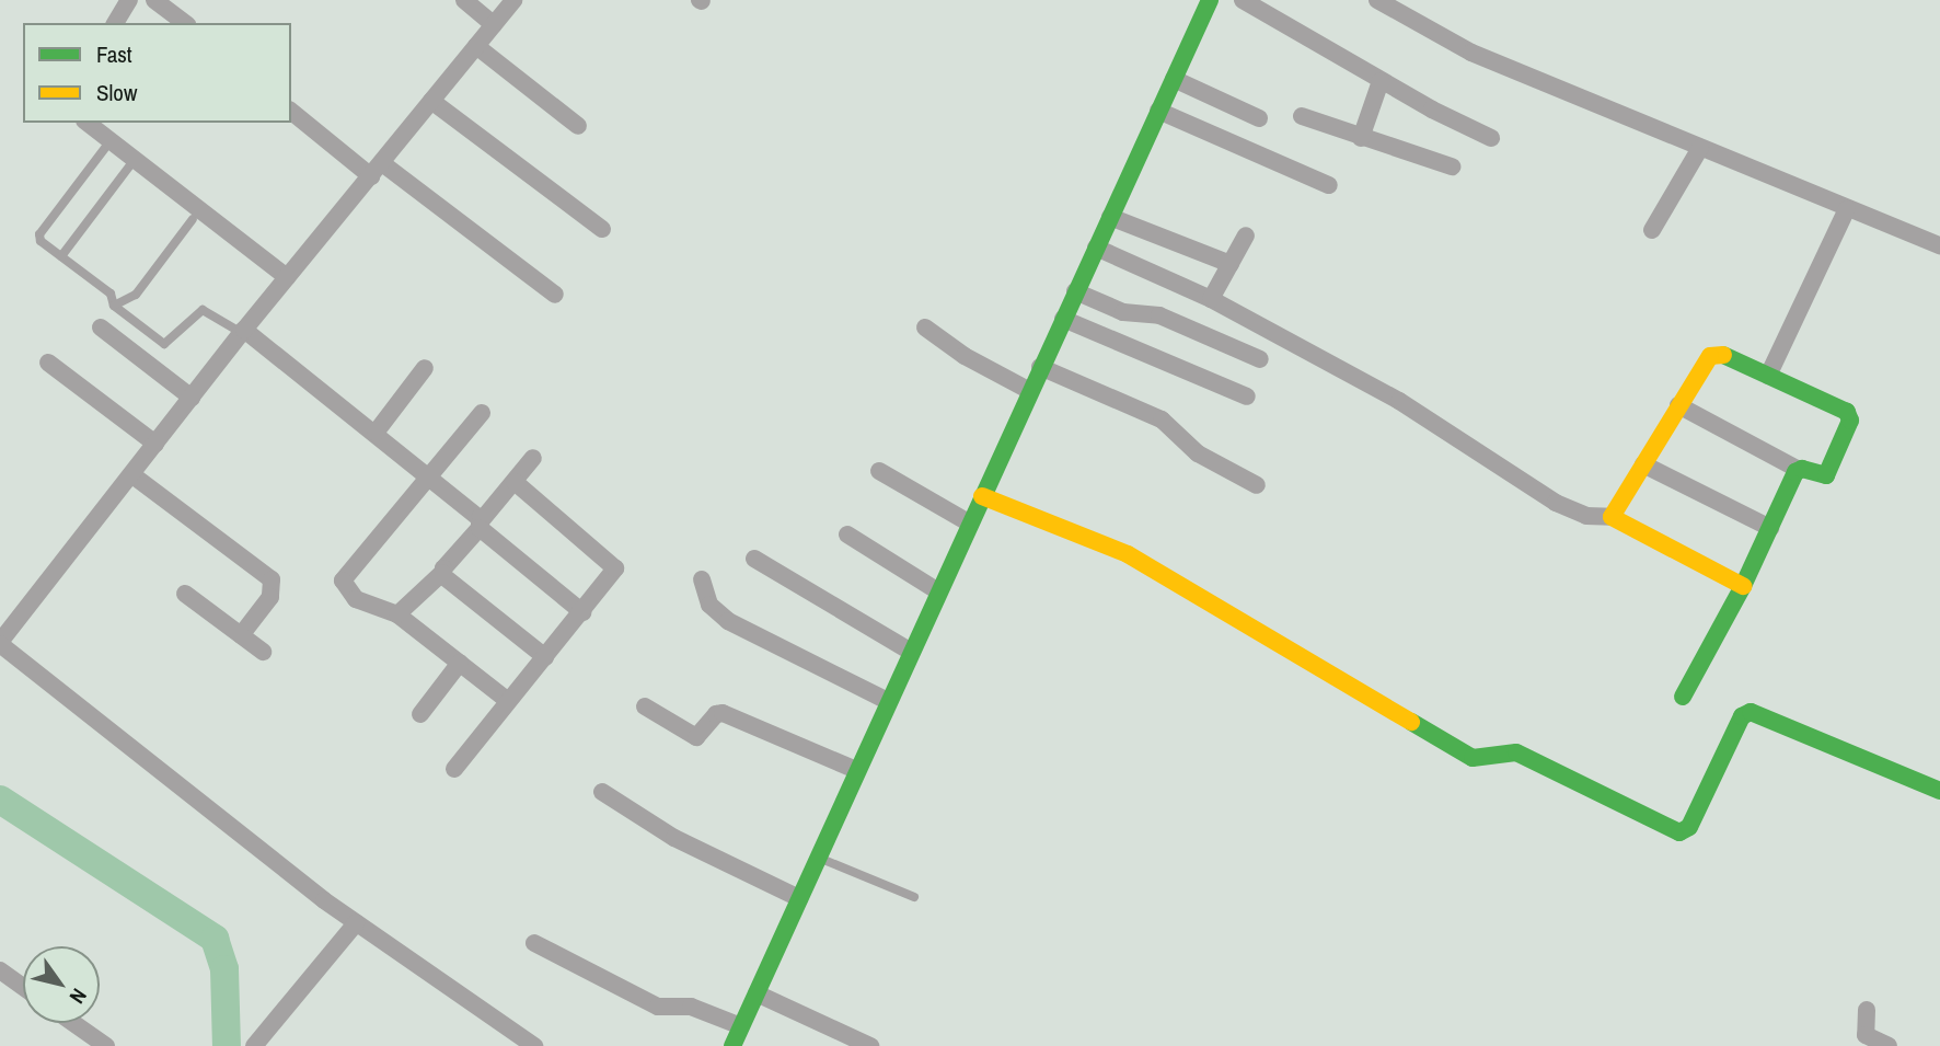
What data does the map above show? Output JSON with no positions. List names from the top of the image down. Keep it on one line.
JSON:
{"legend":["Fast","Slow"],"north":"bottom right"}
